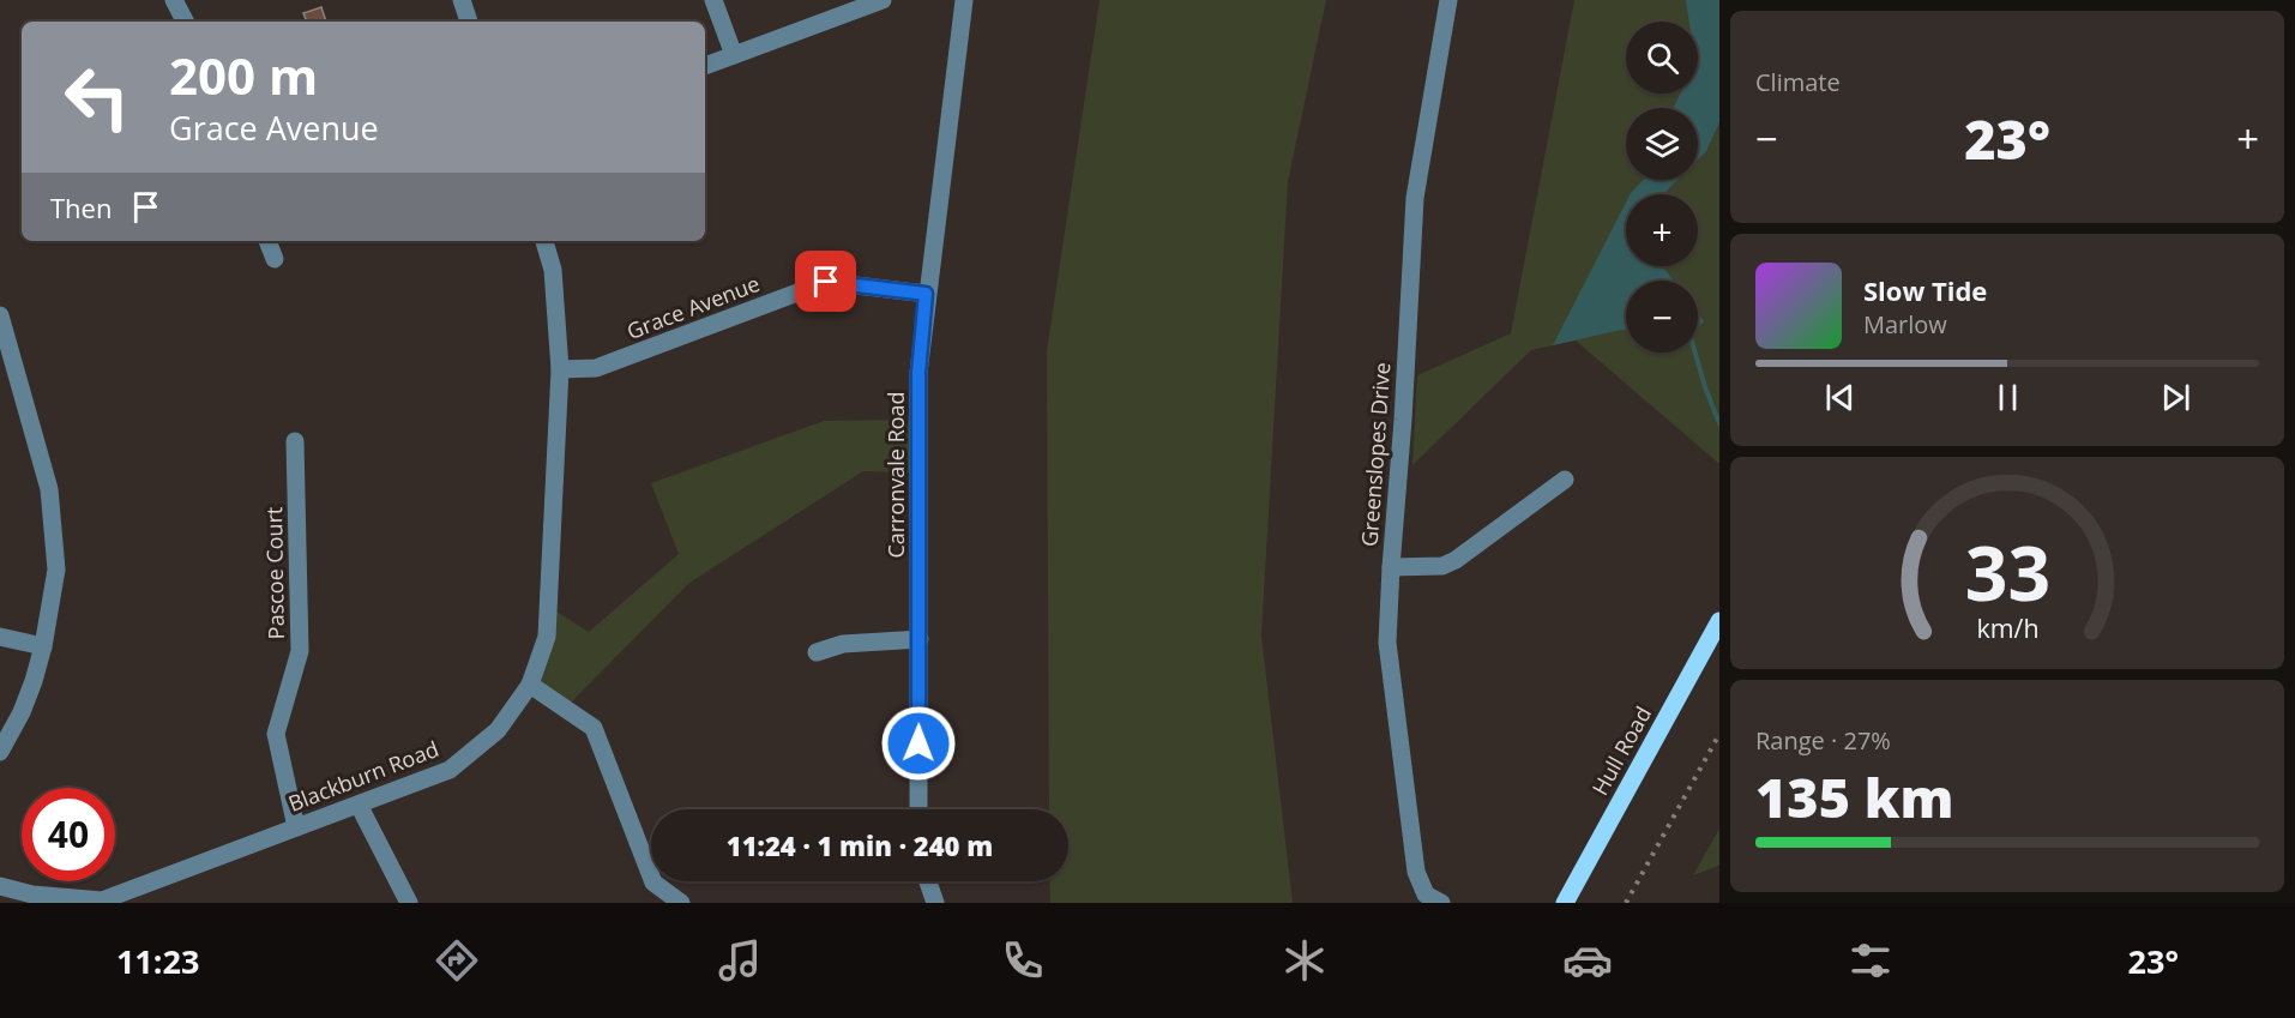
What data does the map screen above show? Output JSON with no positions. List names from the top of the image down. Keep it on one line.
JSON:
{"streets":{"main road":["Hull Road"],"street":["Grace Avenue","Greenslopes Drive","Carronvale Road","Pascoe Court","Blackburn Road"]},"crossings":[["Grace Avenue","Carronvale Road"],["Grace Avenue","Blackburn Road"],["Pascoe Court","Blackburn Road"]],"page":{"tile":["Climate",["Range · 27%","135 km"]],"map_buttons":["+","−"],"turn":["200 m","Grace Avenue"],"heat":["−","23°","+"],"then":"Then","song":["Slow Tide","Marlow"],"limit":"40","trip":"11:24 · 1 min · 240 m","tabs":["11:23","23°"],"gauge":["33","km/h"]}}
